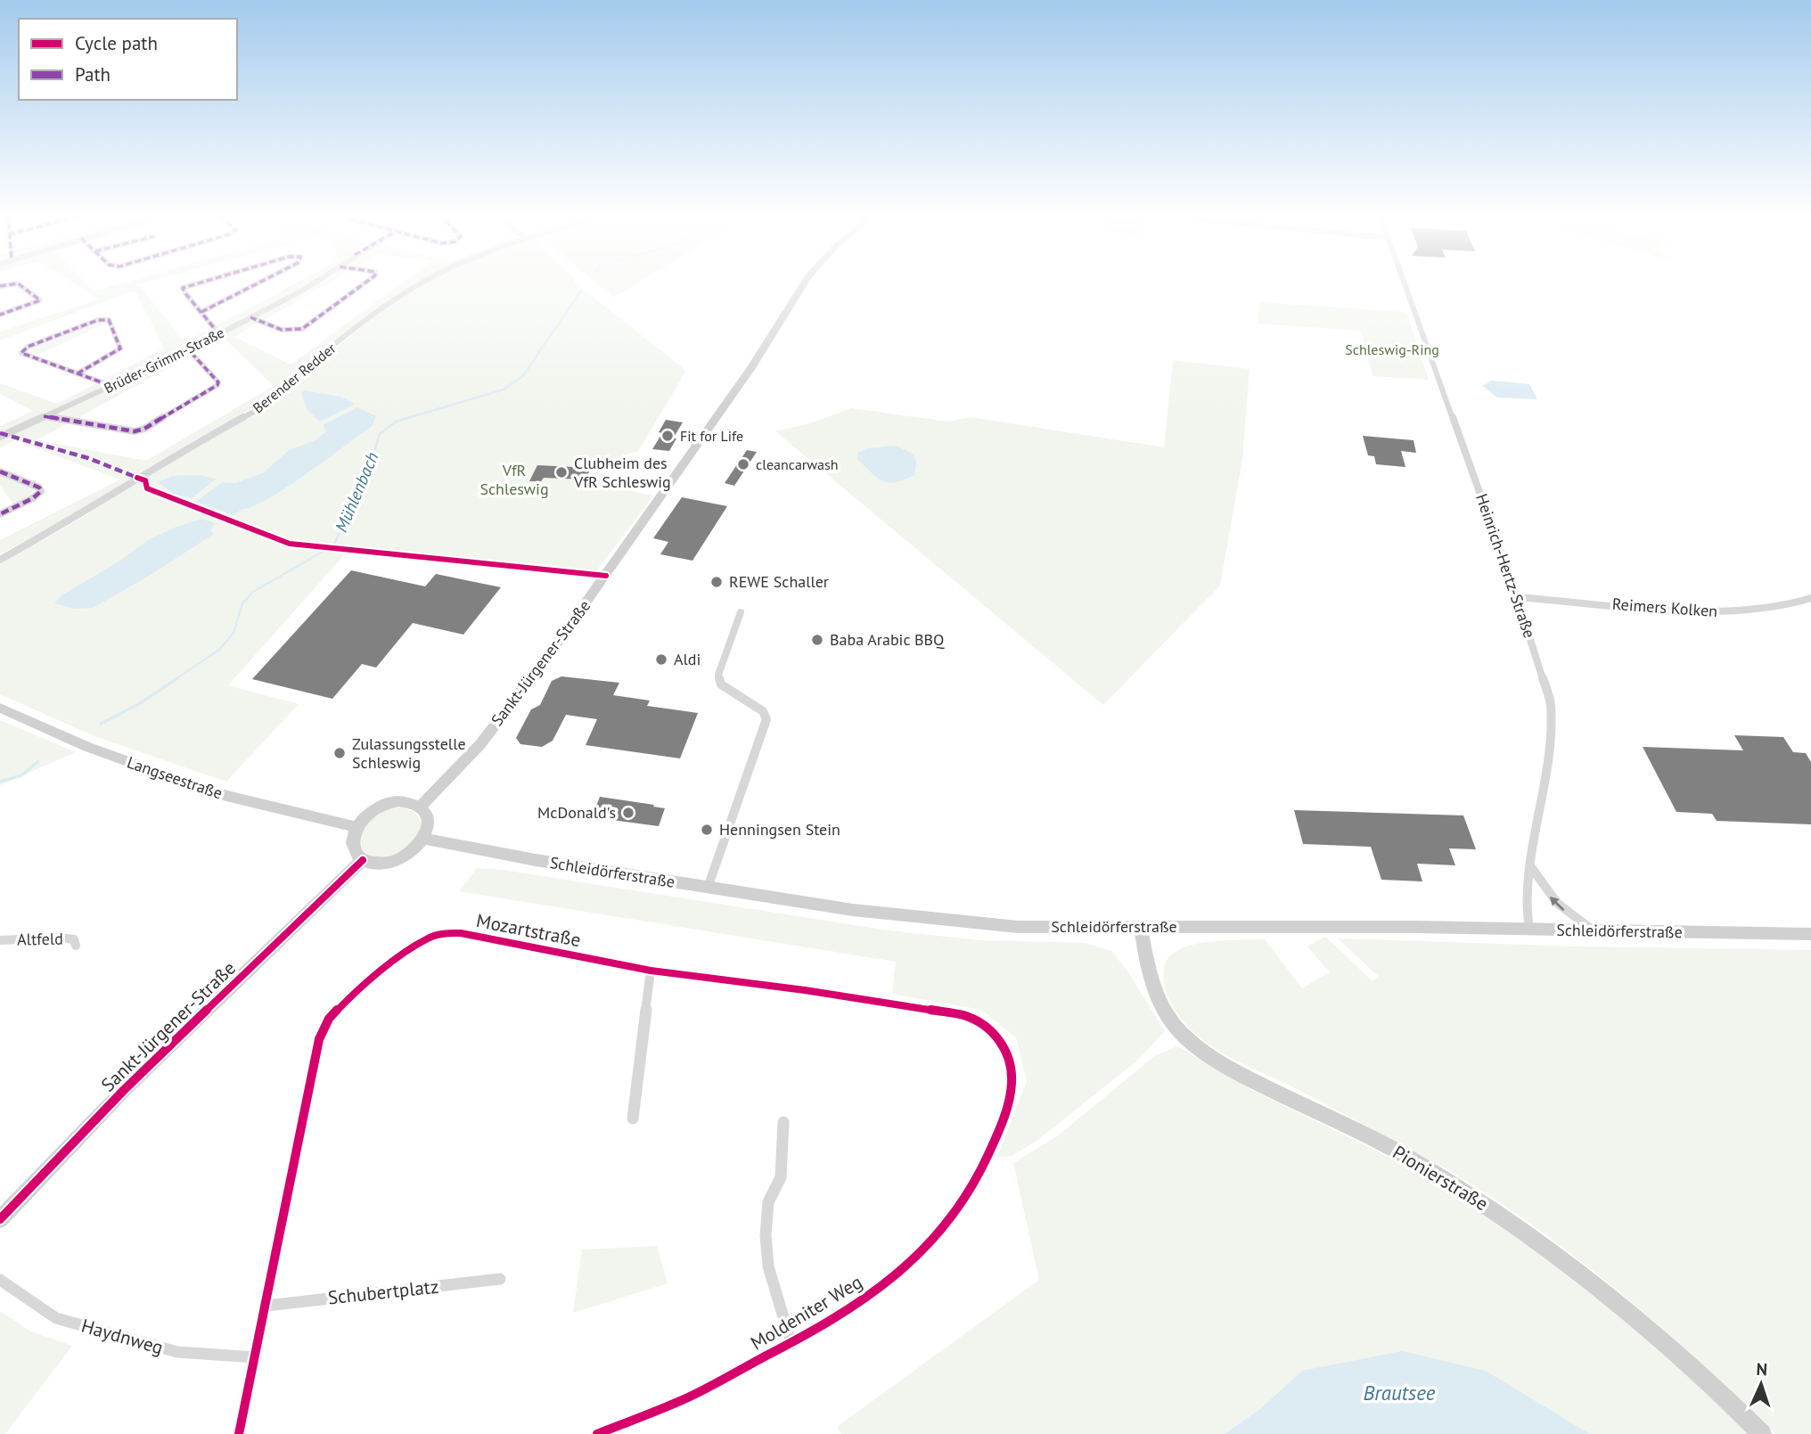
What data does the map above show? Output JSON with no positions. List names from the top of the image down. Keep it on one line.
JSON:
{"streets":{"street":["Brüder-Grimm-Straße","Berender Redder","Heinrich-Hertz-Straße","Reimers Kolken","Sankt-Jürgener-Straße","Langseestraße","Schleidörferstraße","Mozartstraße","Altfeld","Pionierstraße","Schubertplatz","Moldeniter Weg","Haydnweg"]},"crossings":[["Heinrich-Hertz-Straße","Reimers Kolken"],["Heinrich-Hertz-Straße","Schleidörferstraße"],["Sankt-Jürgener-Straße","Langseestraße"],["Sankt-Jürgener-Straße","Schleidörferstraße"],["Langseestraße","Schleidörferstraße"],["Schleidörferstraße","Pionierstraße"],["Mozartstraße","Schubertplatz"],["Mozartstraße","Moldeniter Weg"],["Mozartstraße","Haydnweg"]],"water":["Mühlenbach","Brautsee"],"parks":["Schleswig-Ring","VfR Schleswig"],"places":["Fit for Life","cleancarwash","Clubheim des VfR Schleswig","REWE Schaller","Baba Arabic BBQ","Aldi","Zulassungsstelle Schleswig","McDonald's","Henningsen Stein"],"legend":["Cycle path","Path"],"north":"top"}
